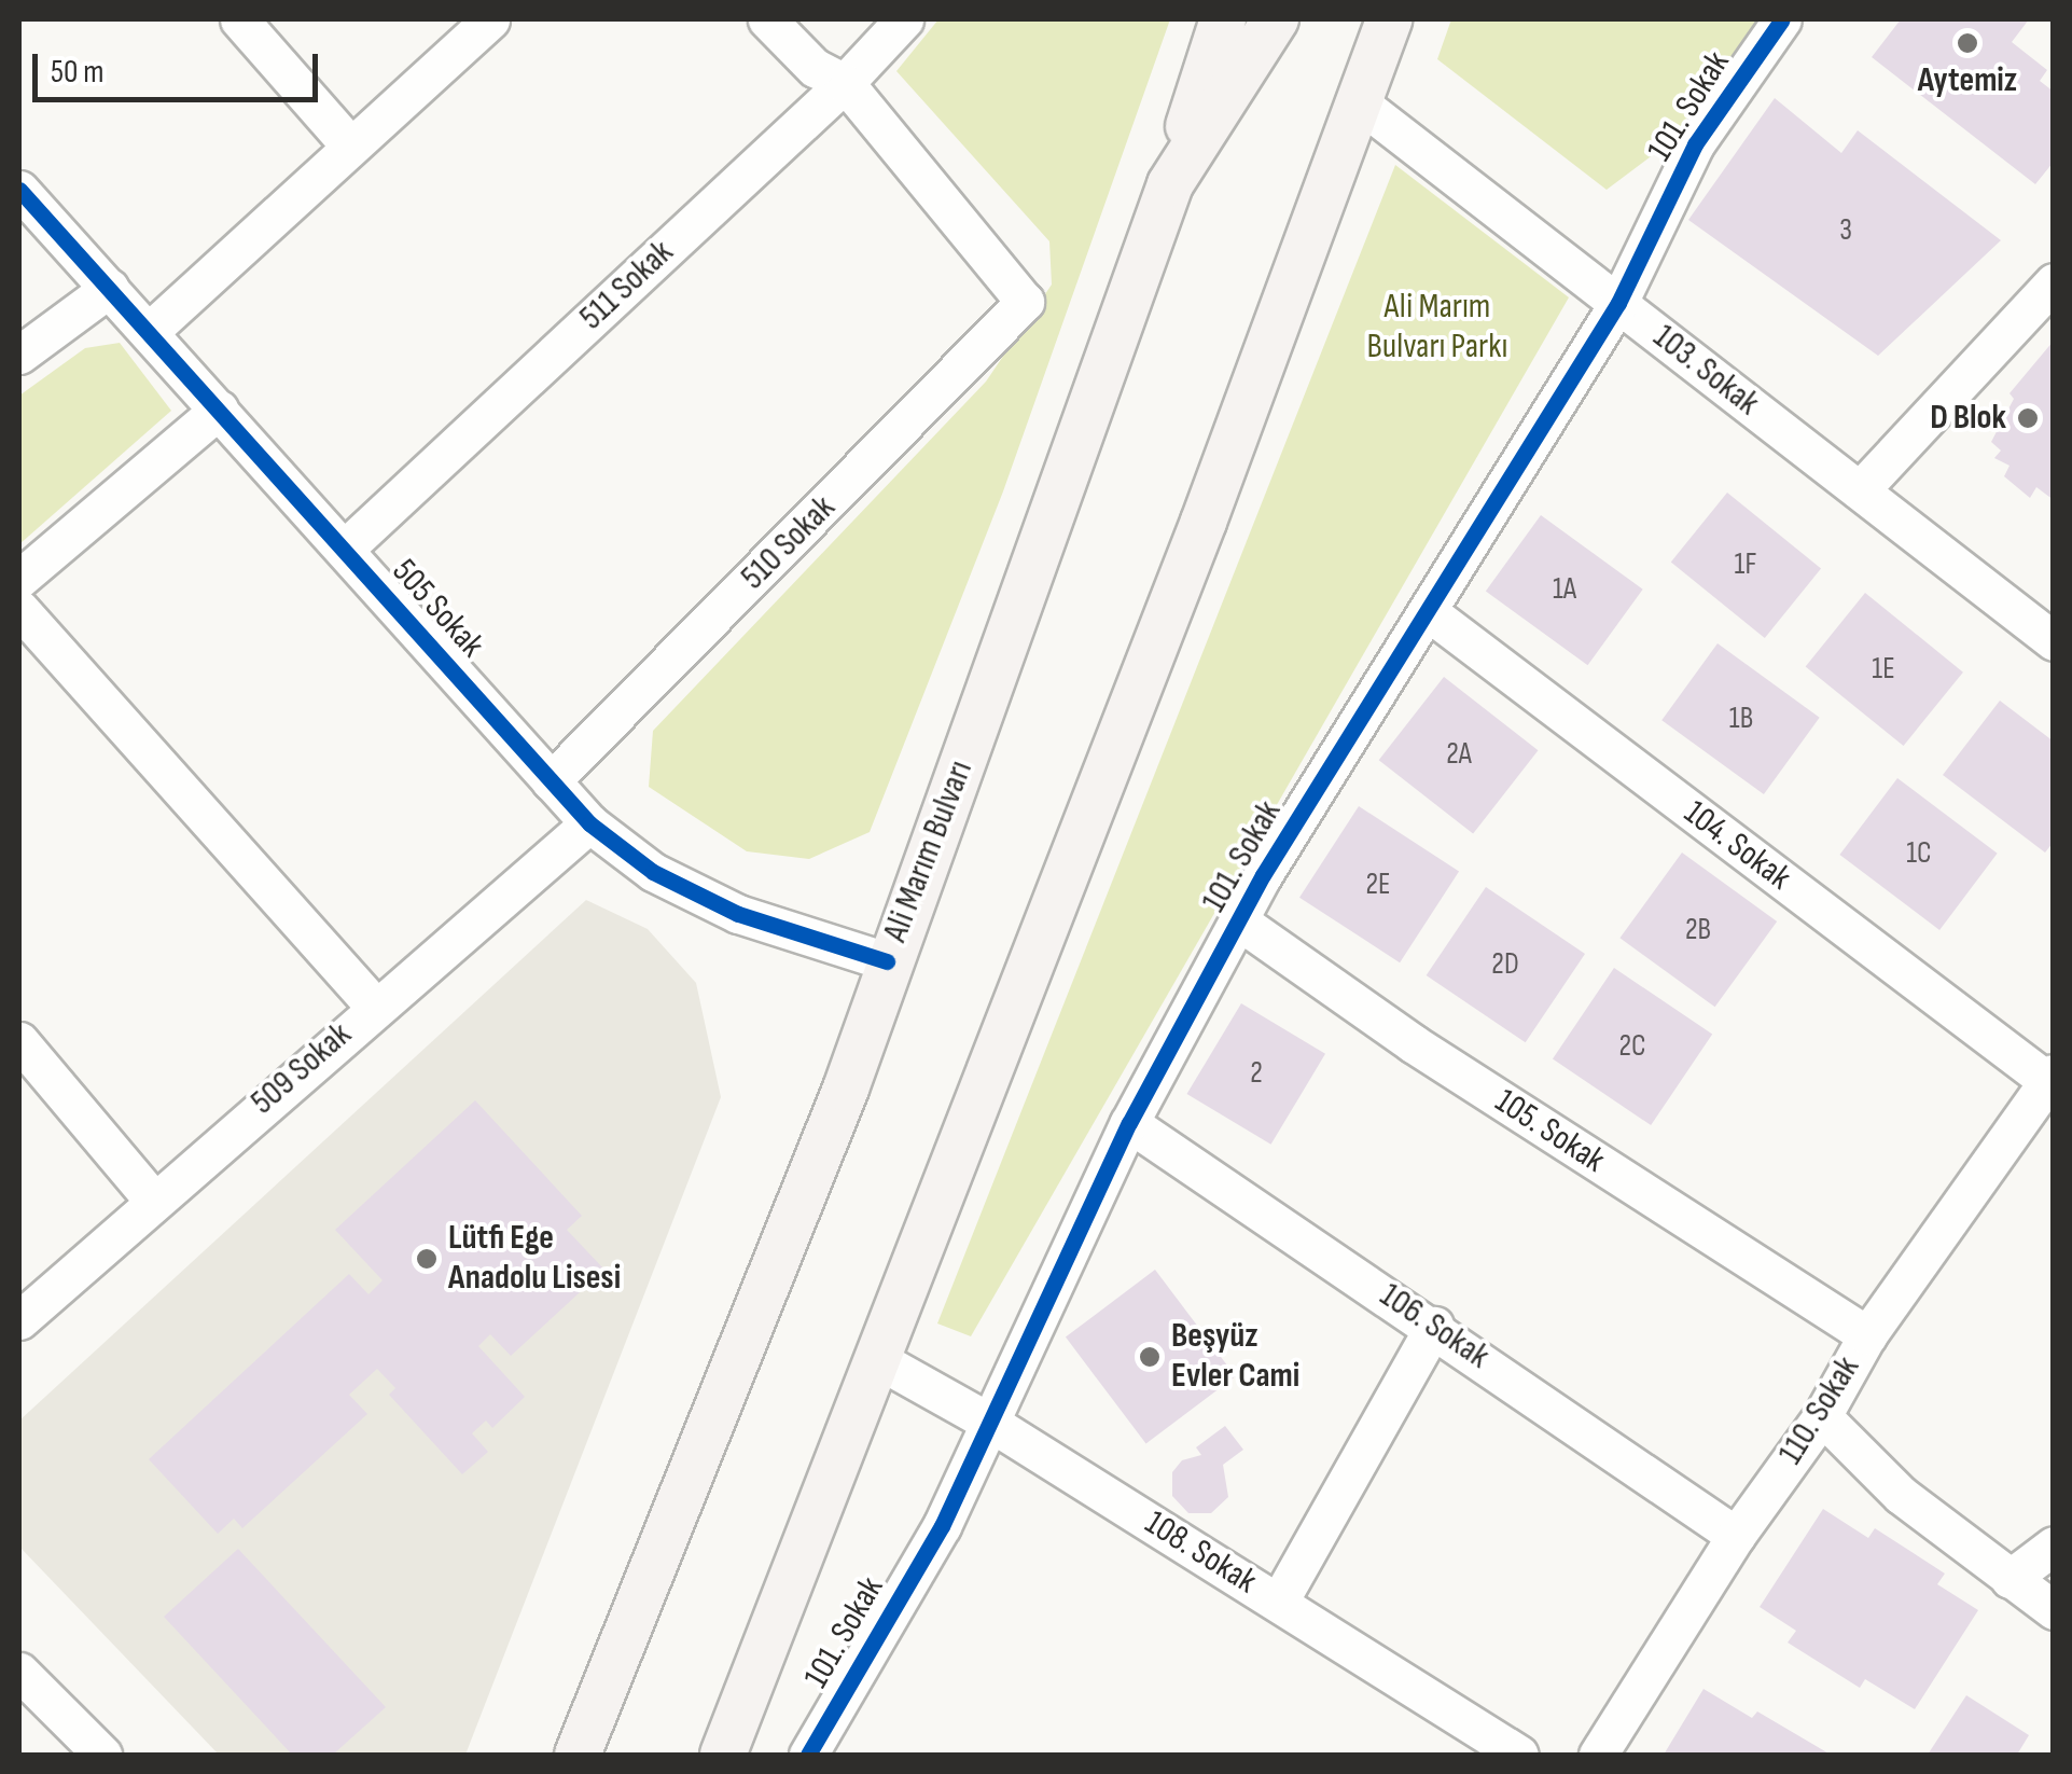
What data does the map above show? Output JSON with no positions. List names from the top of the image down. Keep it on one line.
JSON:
{"streets":{"main road":["Ali Marım Bulvarı"],"street":["101. Sokak","511 Sokak","103. Sokak","510 Sokak","505 Sokak","104. Sokak","509 Sokak","105. Sokak","106. Sokak","110. Sokak","108. Sokak"]},"crossings":[["101. Sokak","103. Sokak"],["101. Sokak","104. Sokak"],["101. Sokak","105. Sokak"],["101. Sokak","106. Sokak"],["101. Sokak","108. Sokak"],["511 Sokak","510 Sokak"],["511 Sokak","505 Sokak"],["510 Sokak","505 Sokak"],["505 Sokak","Ali Marım Bulvarı"],["505 Sokak","509 Sokak"],["104. Sokak","110. Sokak"],["105. Sokak","110. Sokak"],["106. Sokak","110. Sokak"]],"parks":["Ali Marım Bulvarı Parkı"],"places":["Aytemiz","D Blok","Lütfi Ege Anadolu Lisesi","Beşyüz Evler Cami"],"house_numbers":["3","1F","1A","1E","1B","2A","1C","2E","2B","2D","2C","2"],"scale_bar":"50 m"}
